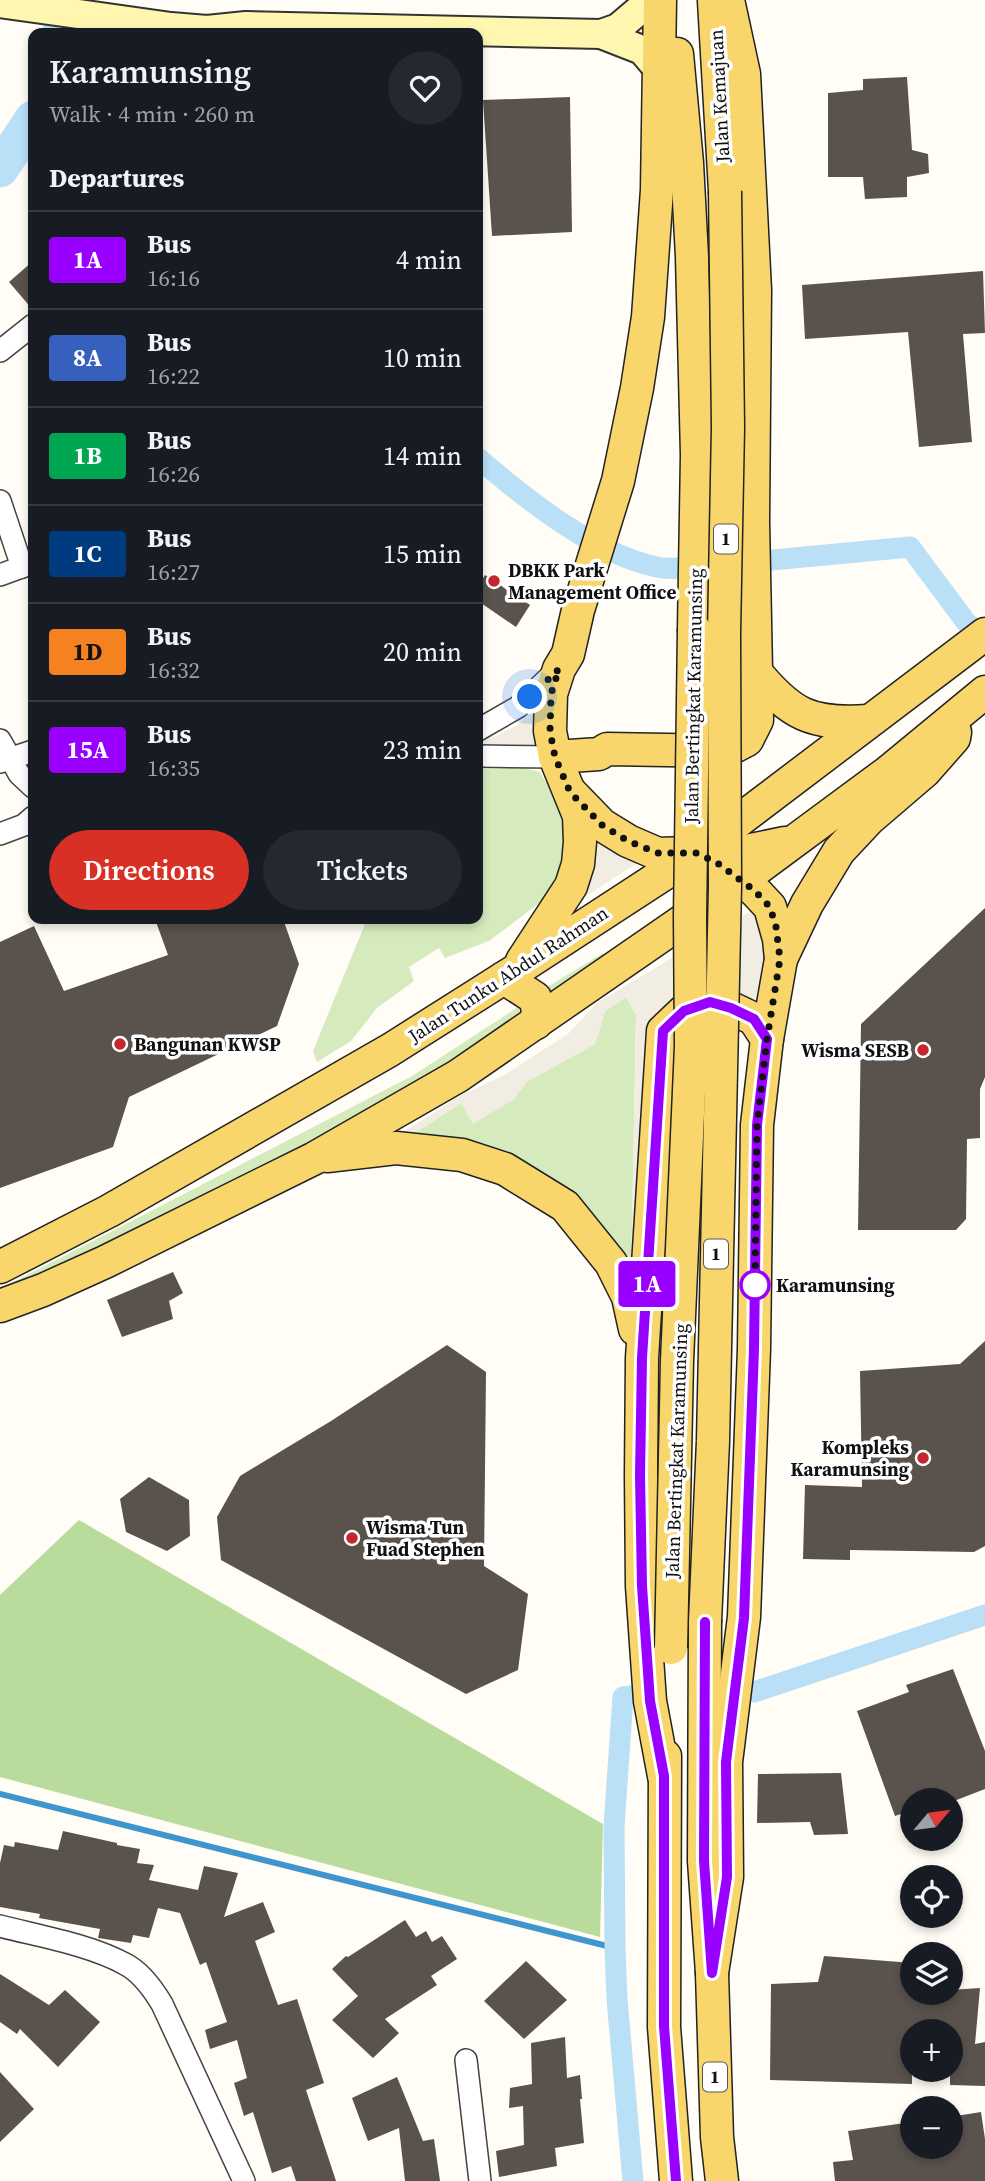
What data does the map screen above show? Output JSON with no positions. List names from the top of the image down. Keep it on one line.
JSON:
{"streets":{"main road":["Jalan Kemajuan","1","Jalan Bertingkat Karamunsing","Jalan Tunku Abdul Rahman"]},"crossings":[["Jalan Kemajuan","Jalan Bertingkat Karamunsing"],["1","Jalan Bertingkat Karamunsing"]],"places":["DBKK Park Management Office","Bangunan KWSP","Wisma SESB","Karamunsing","Kompleks Karamunsing","Wisma Tun Fuad Stephen"],"lines":["bus line 1A"],"north":"top right","page":{"on_map":"1A","heading":[["Karamunsing","Walk · 4 min · 260 m"],"Departures"],"list":[{"mark":"1A","name":"Bus","note":"16:16","value":"4 min"},{"mark":"8A","name":"Bus","note":"16:22","value":"10 min"},{"mark":"1B","name":"Bus","note":"16:26","value":"14 min"},{"mark":"1C","name":"Bus","note":"16:27","value":"15 min"},{"mark":"1D","name":"Bus","note":"16:32","value":"20 min"},{"mark":"15A","name":"Bus","note":"16:35","value":"23 min"}],"buttons":["Directions","Tickets"],"map_buttons":["+","−"]}}
